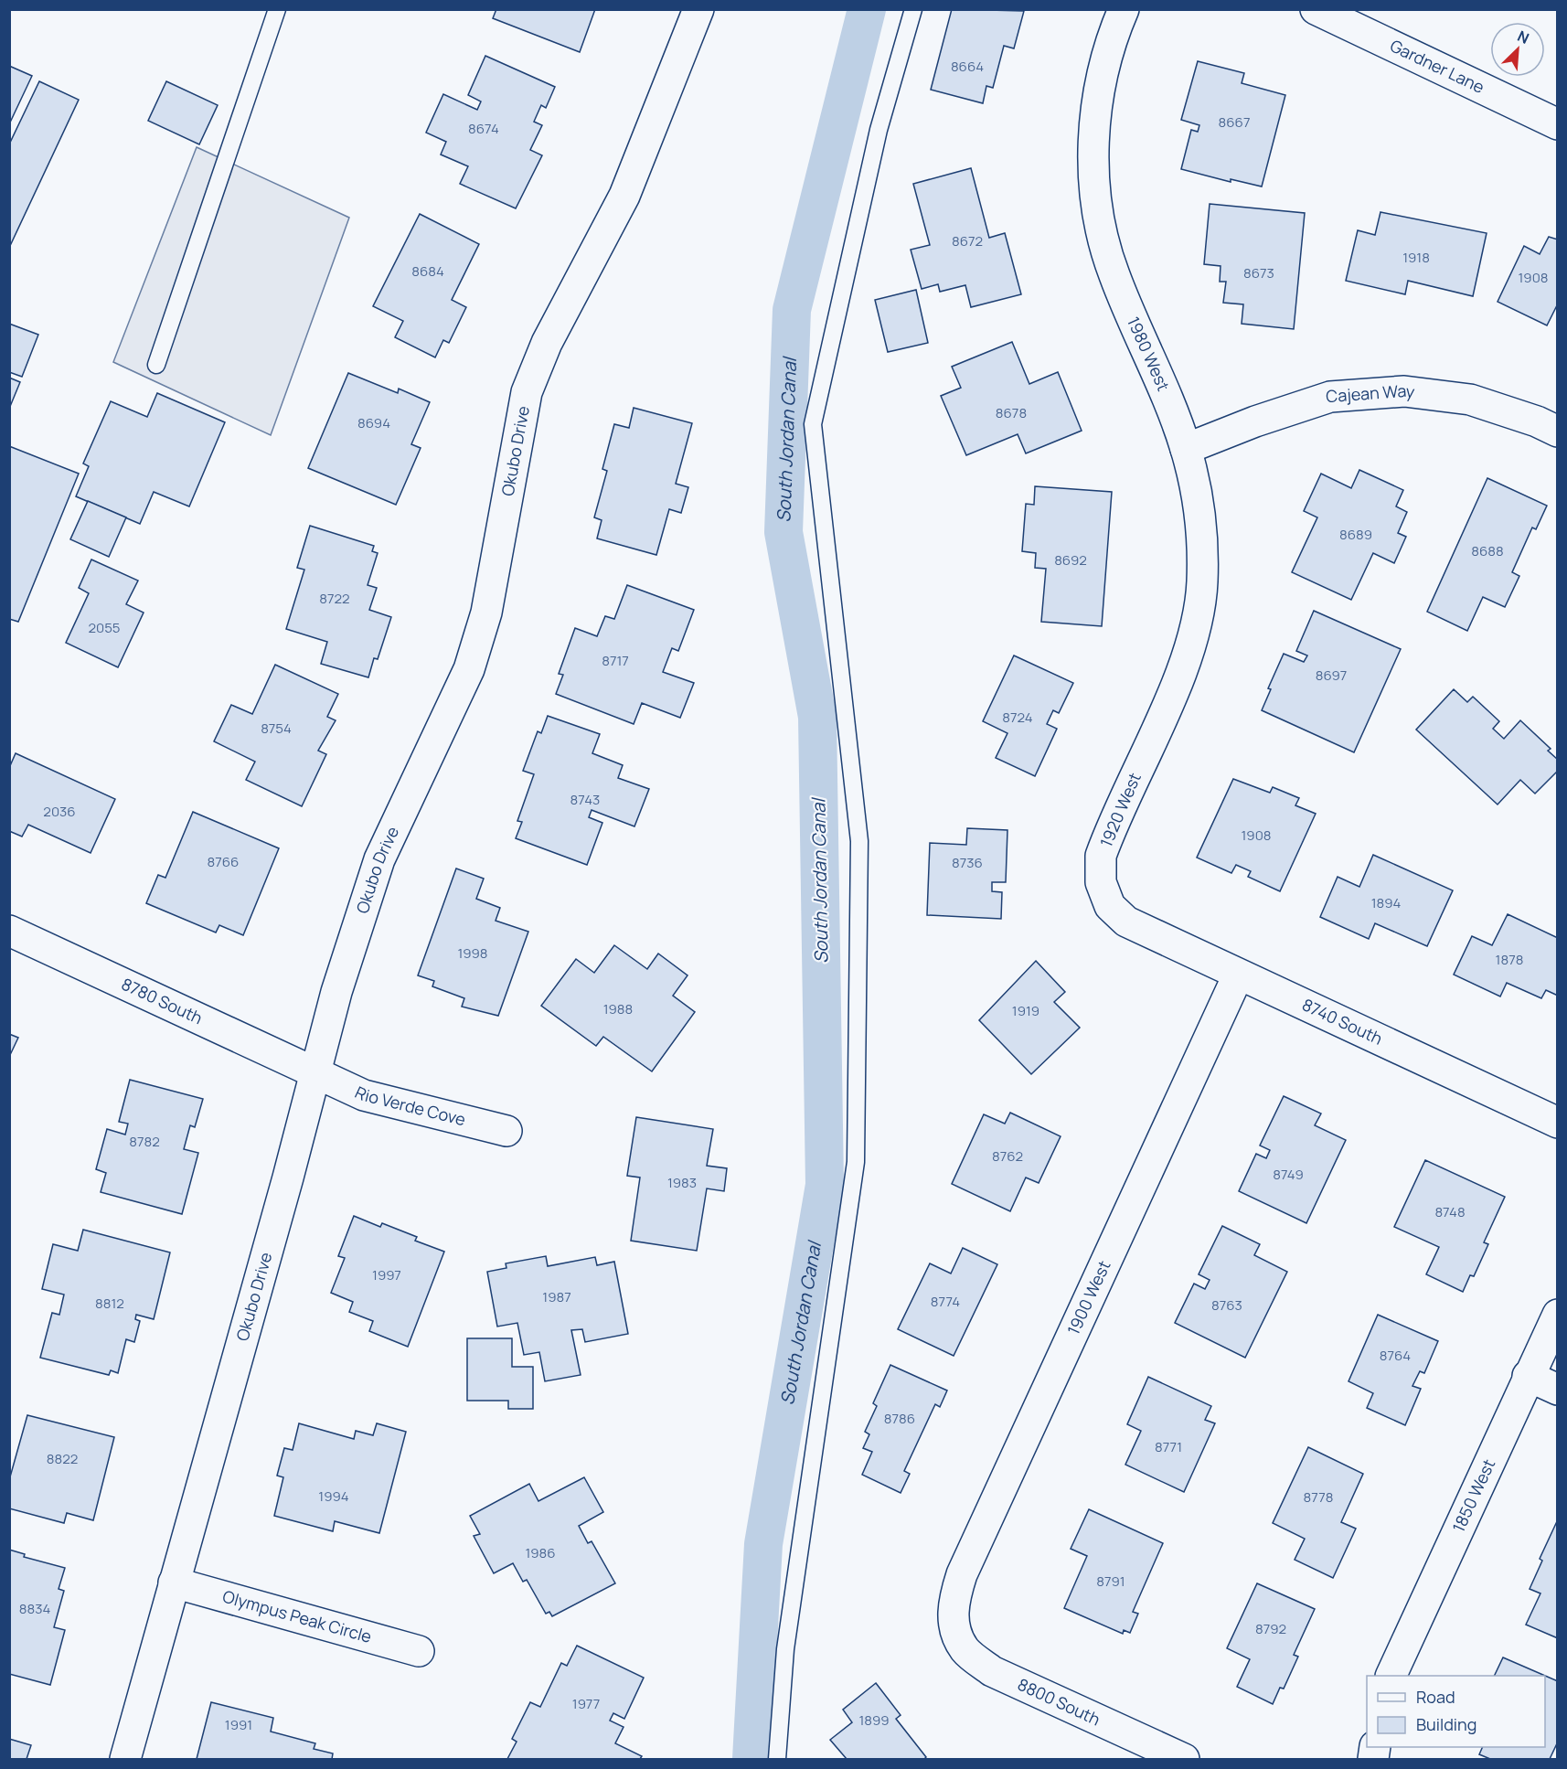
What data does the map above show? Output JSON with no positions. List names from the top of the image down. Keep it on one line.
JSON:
{"streets":{"street":["Gardner Lane","1980 West","Cajean Way","Okubo Drive","1920 West","8780 South","8740 South","Rio Verde Cove","1900 West","1850 West","Olympus Peak Circle","8800 South"]},"crossings":[["1980 West","Cajean Way"],["1980 West","1920 West"],["Okubo Drive","8780 South"],["Okubo Drive","Rio Verde Cove"],["Okubo Drive","Olympus Peak Circle"],["1920 West","8740 South"],["8780 South","Rio Verde Cove"],["8740 South","1900 West"],["1900 West","8800 South"]],"water":["South Jordan Canal"],"house_numbers":["8664","8667","8674","8672","1918","8684","8673","1908","8678","8694","8689","8688","8692","8722","2055","8717","8697","8724","8754","8743","2036","1908","8766","8736","1894","1998","1878","1988","1919","8782","8762","8749","1983","8748","1997","1987","8774","8812","8763","8764","8786","8771","8822","1994","8778","1986","8791","8834","8792","1977","1899","1991"],"legend":["Road","Building"],"north":"top right"}
